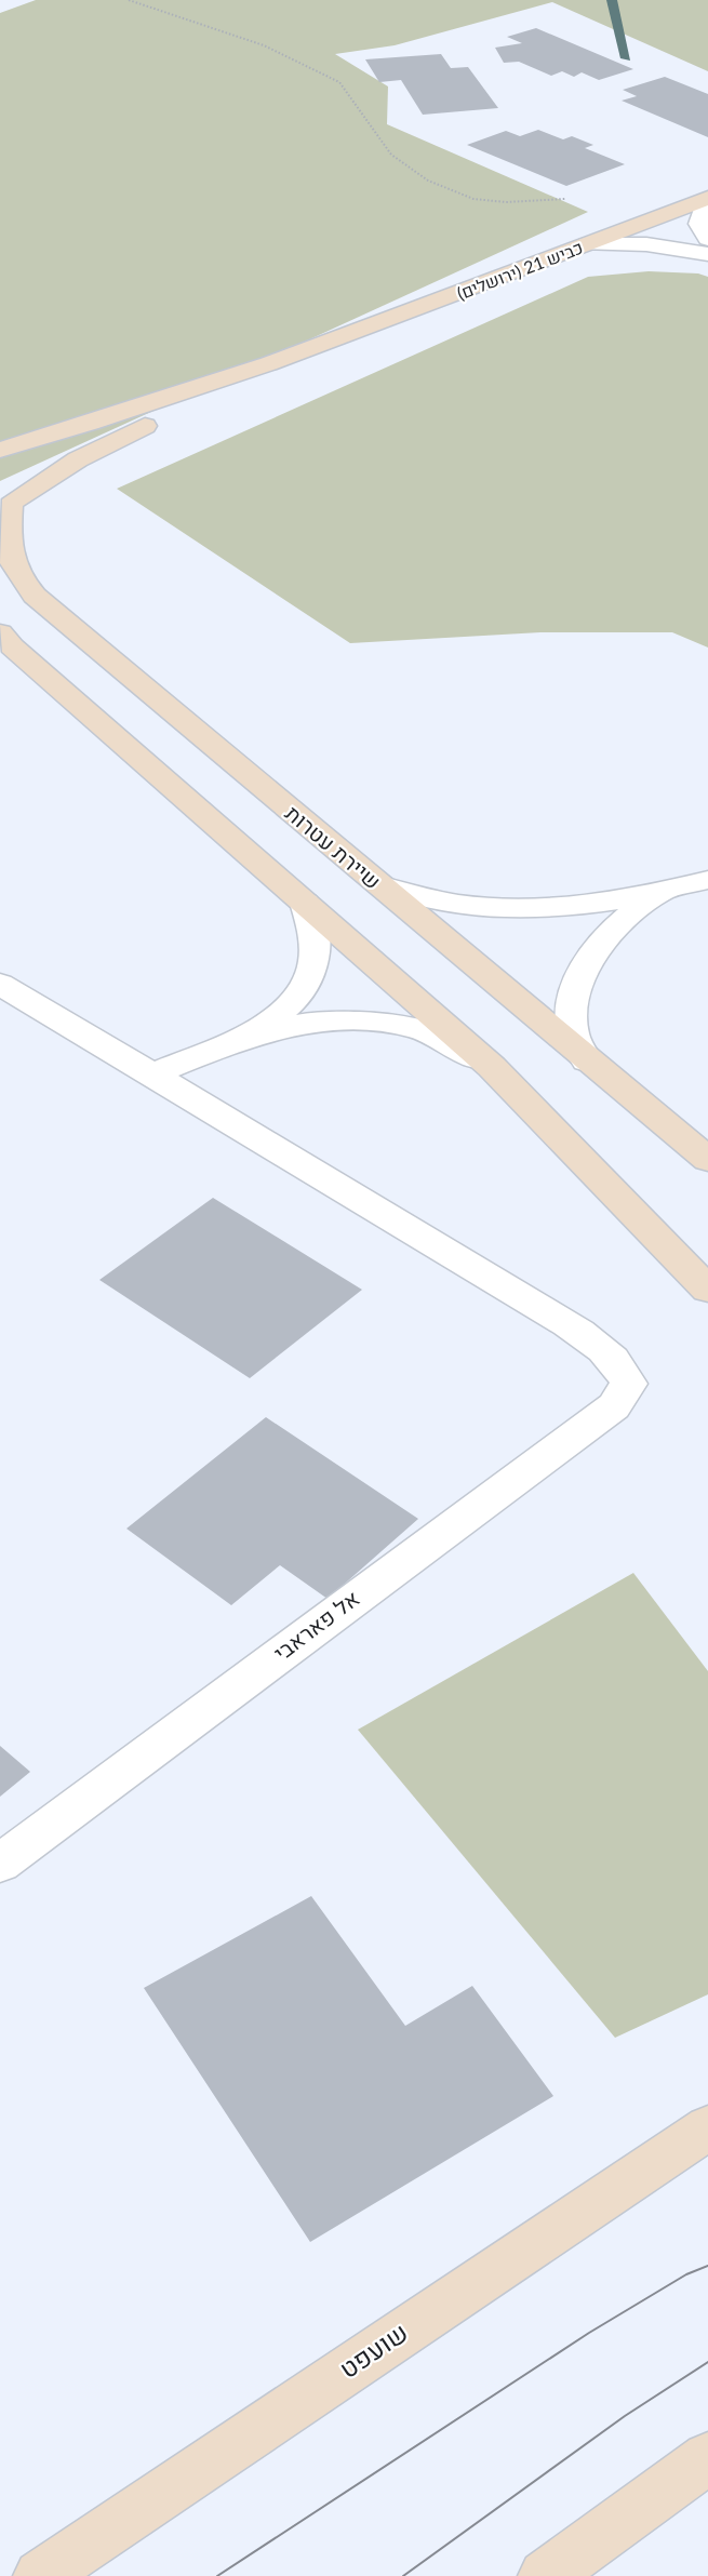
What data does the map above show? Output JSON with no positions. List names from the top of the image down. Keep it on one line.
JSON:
{"streets":{"street":["כביש 21 (ירושלים)","שיירת עטרות","אל פאראבי","שועפט"]},"crossings":[["כביש 21 (ירושלים)","שיירת עטרות"]]}
